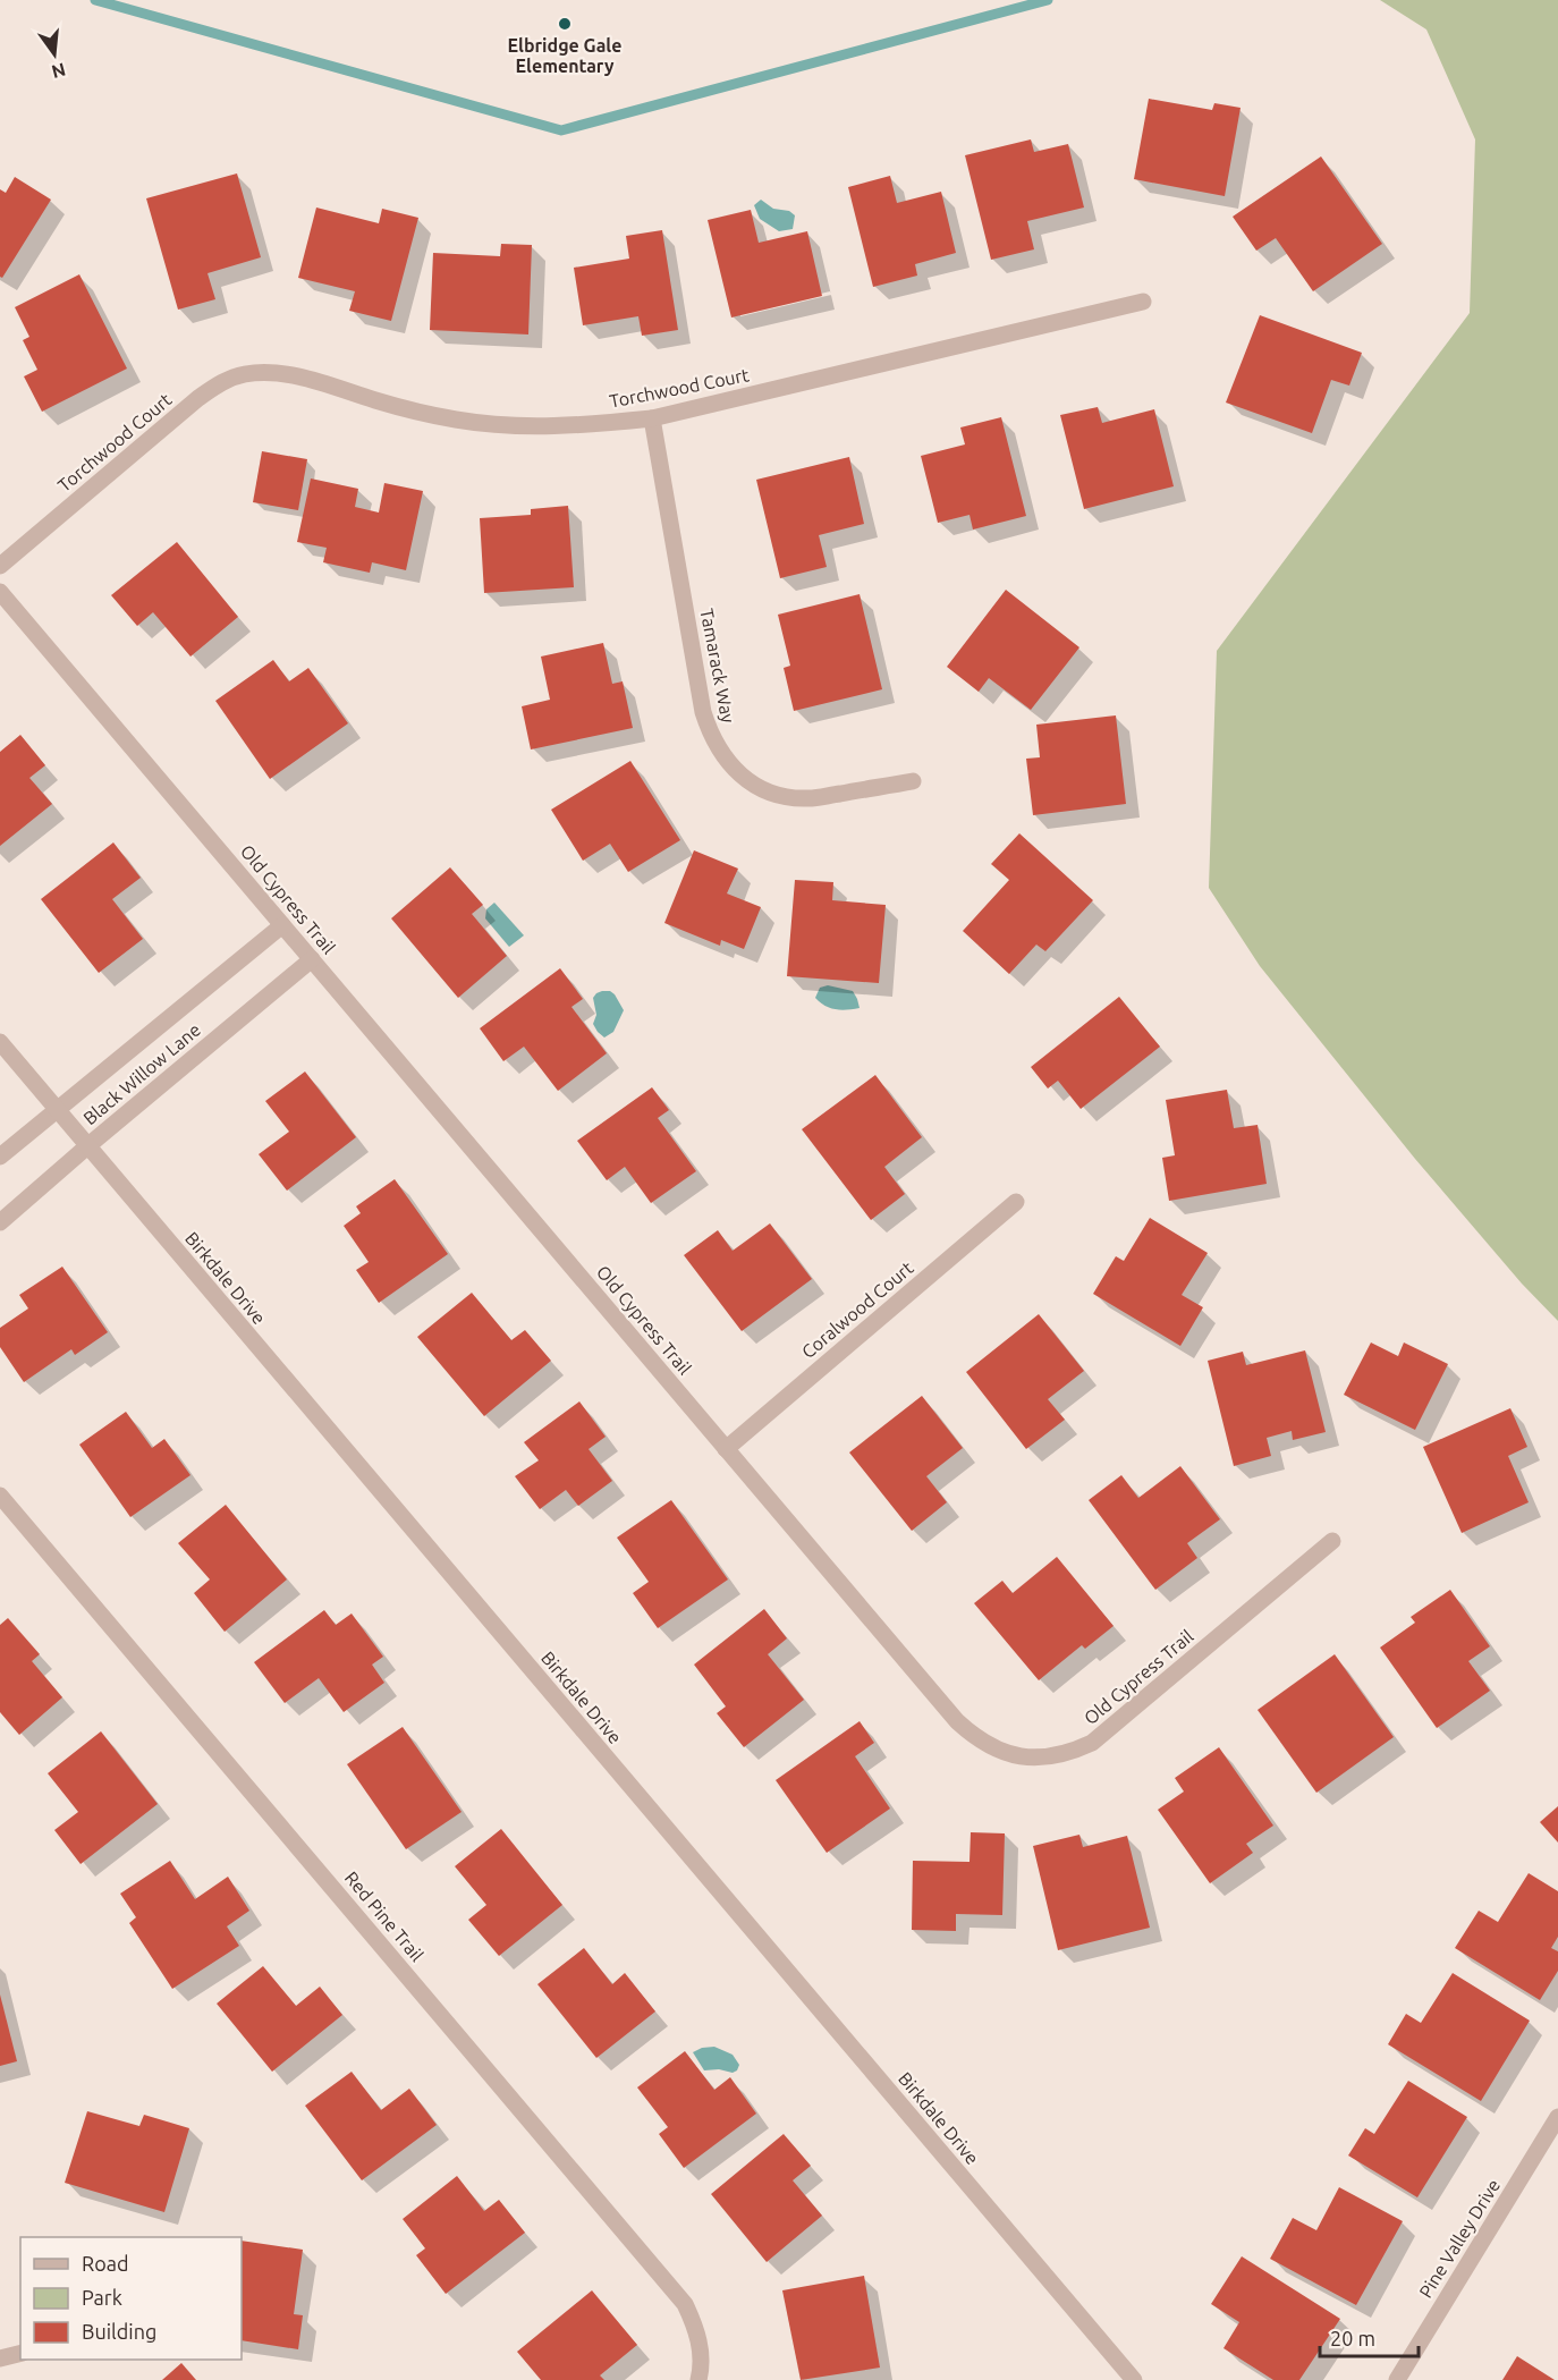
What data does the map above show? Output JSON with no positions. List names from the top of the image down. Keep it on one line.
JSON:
{"streets":{"street":["Torchwood Court","Tamarack Way","Old Cypress Trail","Black Willow Lane","Birkdale Drive","Coralwood Court","Red Pine Trail","Pine Valley Drive"]},"crossings":[["Torchwood Court","Tamarack Way"],["Old Cypress Trail","Black Willow Lane"],["Old Cypress Trail","Coralwood Court"],["Black Willow Lane","Birkdale Drive"]],"places":["Elbridge Gale Elementary"],"legend":["Road","Park","Building"],"scale_bar":"20 m","north":"bottom"}
